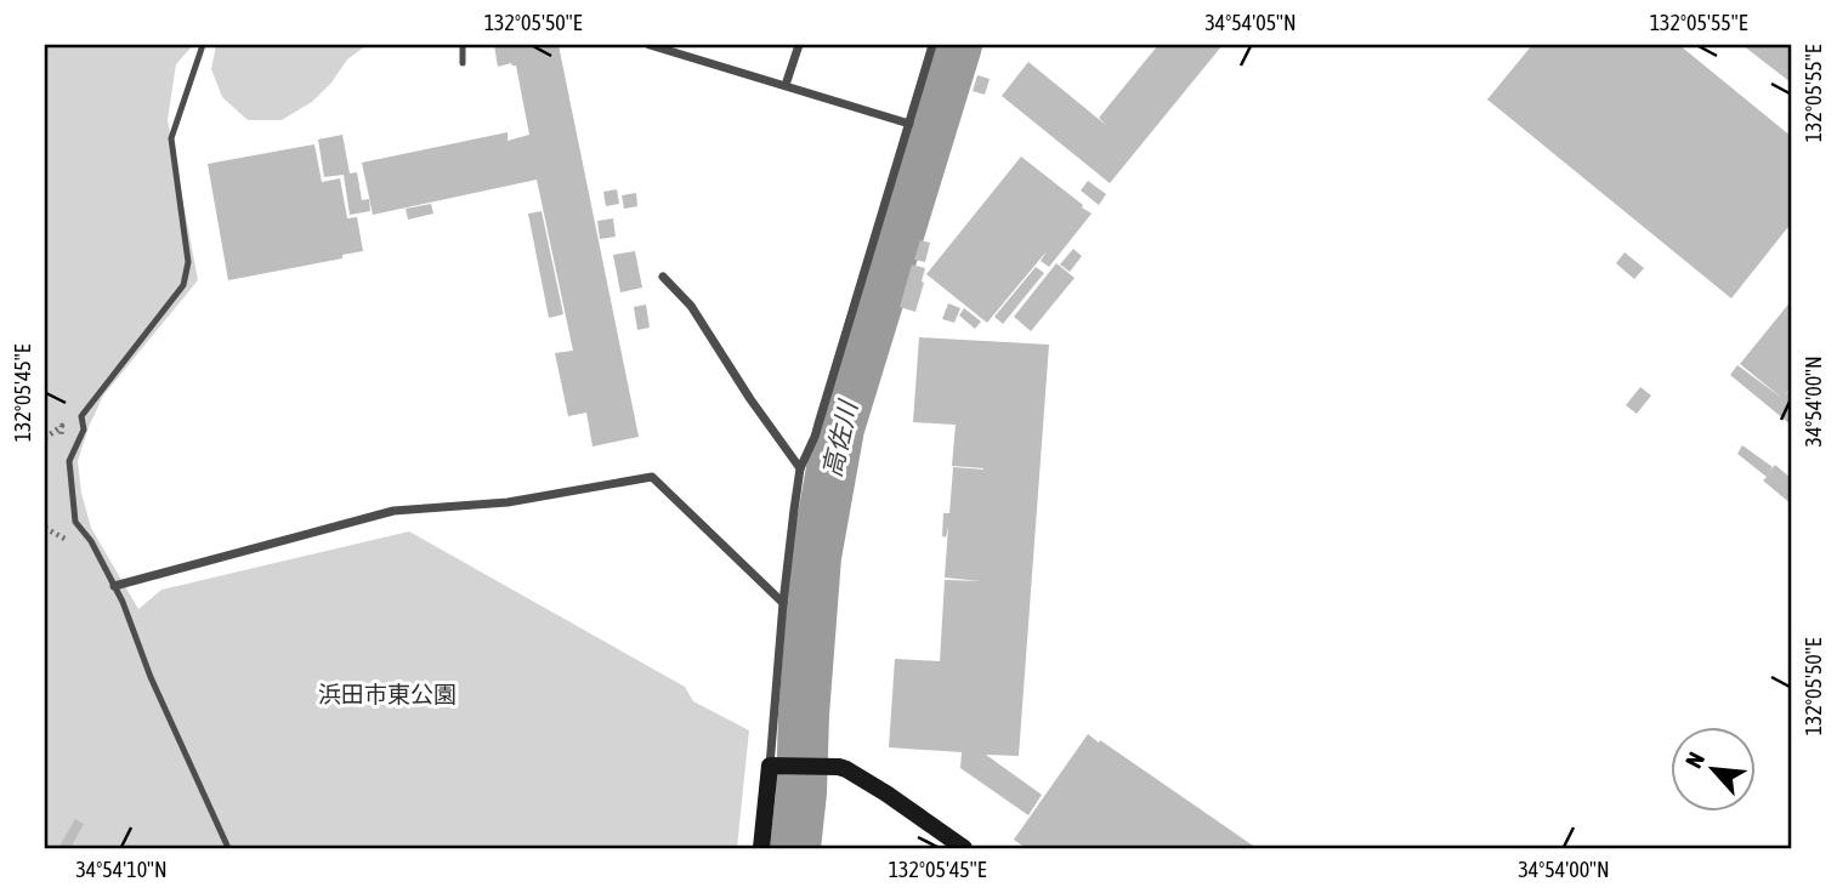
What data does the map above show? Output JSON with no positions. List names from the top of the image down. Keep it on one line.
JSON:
{"water":["高佐川"],"parks":["浜田市東公園"],"north":"top left","coordinates":["132°05'50\"E","34°54'05\"N","132°05'55\"E","132°05'45\"E","34°54'00\"N","34°54'10\"N"]}
